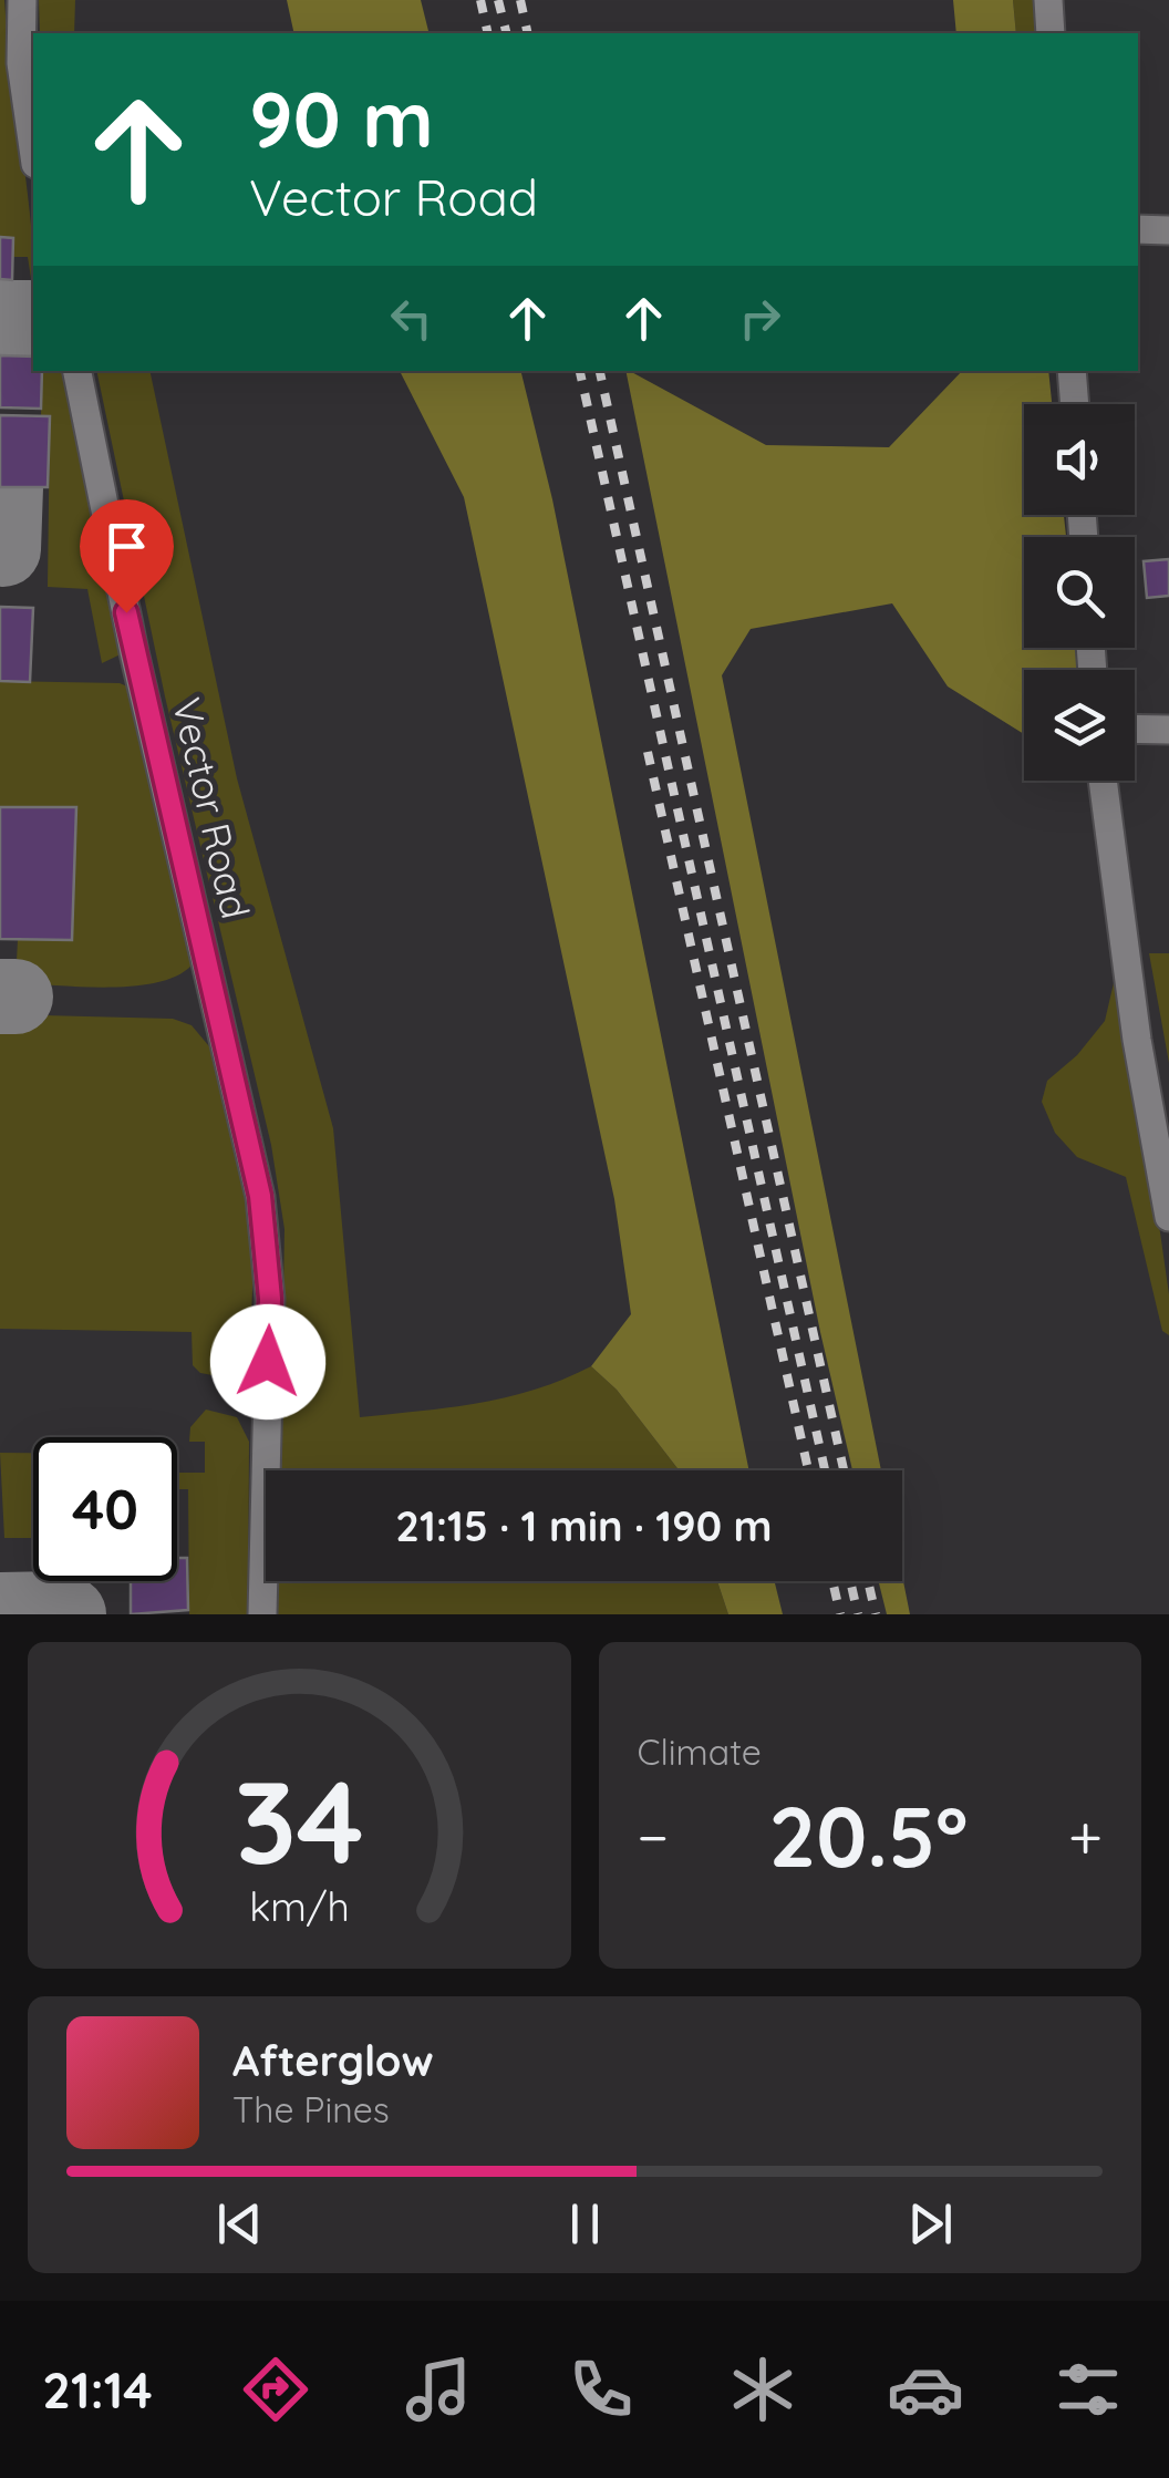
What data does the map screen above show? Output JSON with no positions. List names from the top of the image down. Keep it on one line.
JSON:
{"streets":{"street":["Vector Road"]},"page":{"turn":["90 m","Vector Road"],"limit":"40","trip":"21:15 · 1 min · 190 m","tile":"Climate","heat":["−","20.5°","+"],"song":["Afterglow","The Pines"],"tabs":"21:14","gauge":["34","km/h"]}}
